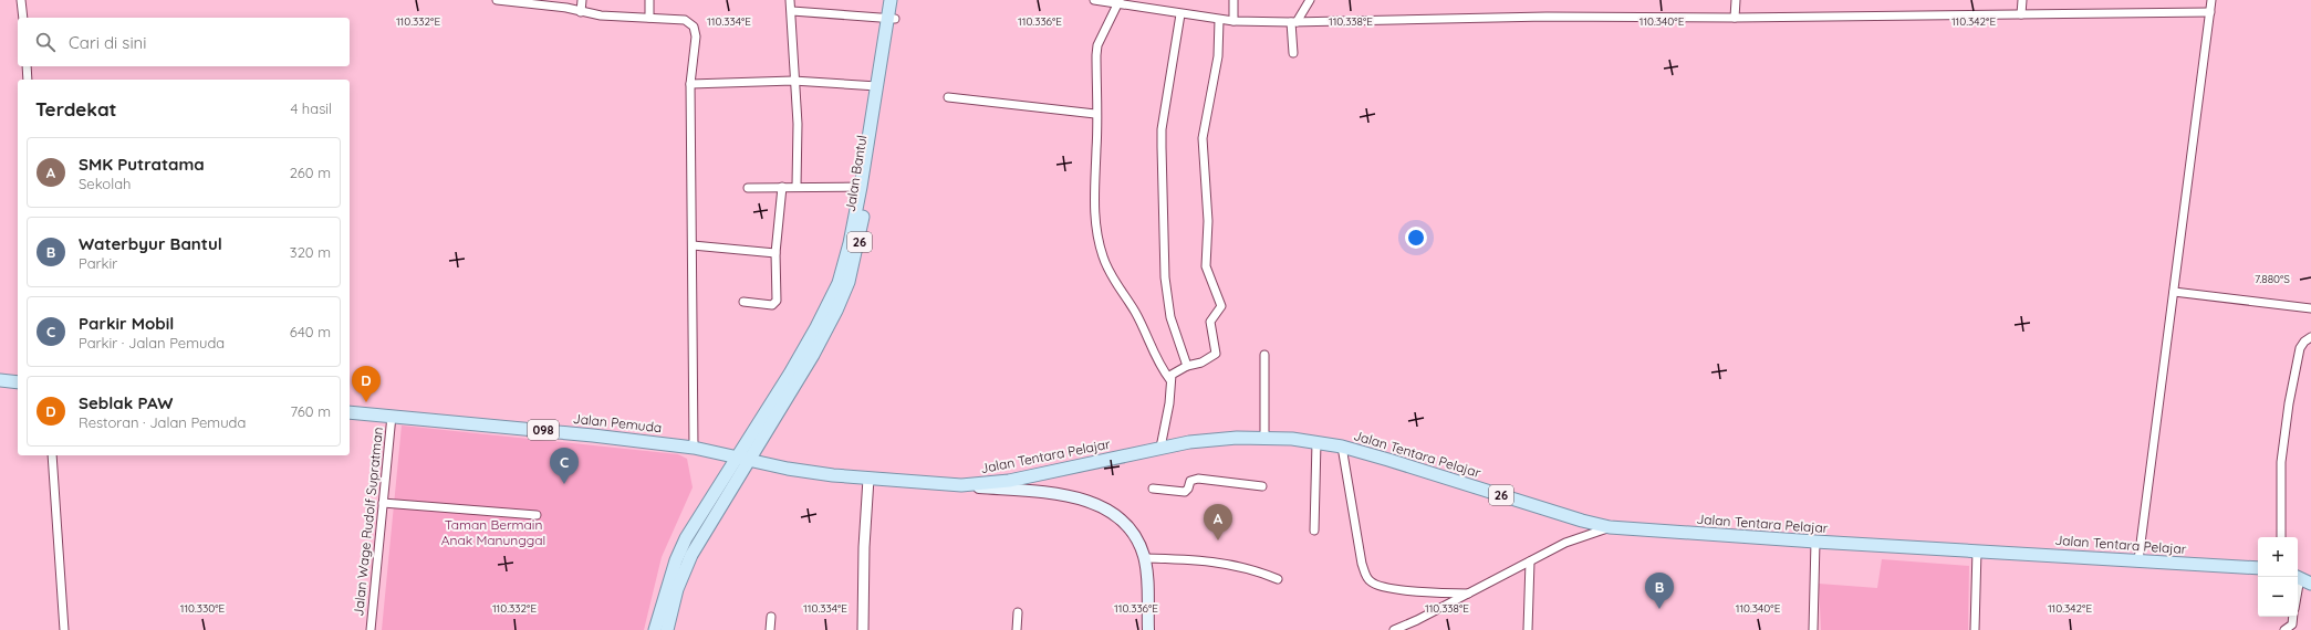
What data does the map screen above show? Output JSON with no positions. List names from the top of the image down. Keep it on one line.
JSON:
{"streets":{"main road":["Jalan Bantul","26","Jalan Pemuda","098","Jalan Tentara Pelajar"],"street":["Jalan Wage Rudolf Supratman"]},"crossings":[["Jalan Bantul","Jalan Pemuda"],["Jalan Bantul","Jalan Tentara Pelajar"],["Jalan Pemuda","Jalan Tentara Pelajar"],["Jalan Pemuda","Jalan Wage Rudolf Supratman"]],"parks":["Taman Bermain Anak Manunggal"],"page":{"search":"Cari di sini","heading":["Terdekat","4 hasil"],"list":[{"mark":"A","name":"SMK Putratama","note":"Sekolah","value":"260 m"},{"mark":"B","name":"Waterbyur Bantul","note":"Parkir","value":"320 m"},{"mark":"C","name":"Parkir Mobil","note":"Parkir · Jalan Pemuda","value":"640 m"},{"mark":"D","name":"Seblak PAW","note":"Restoran · Jalan Pemuda","value":"760 m"}],"pins":["D","C","A","B"],"map_buttons":["+","−"]},"coordinates":["110.332°E","110.334°E","110.336°E","110.338°E","110.340°E","110.342°E","7.880°S","110.330°E"]}
